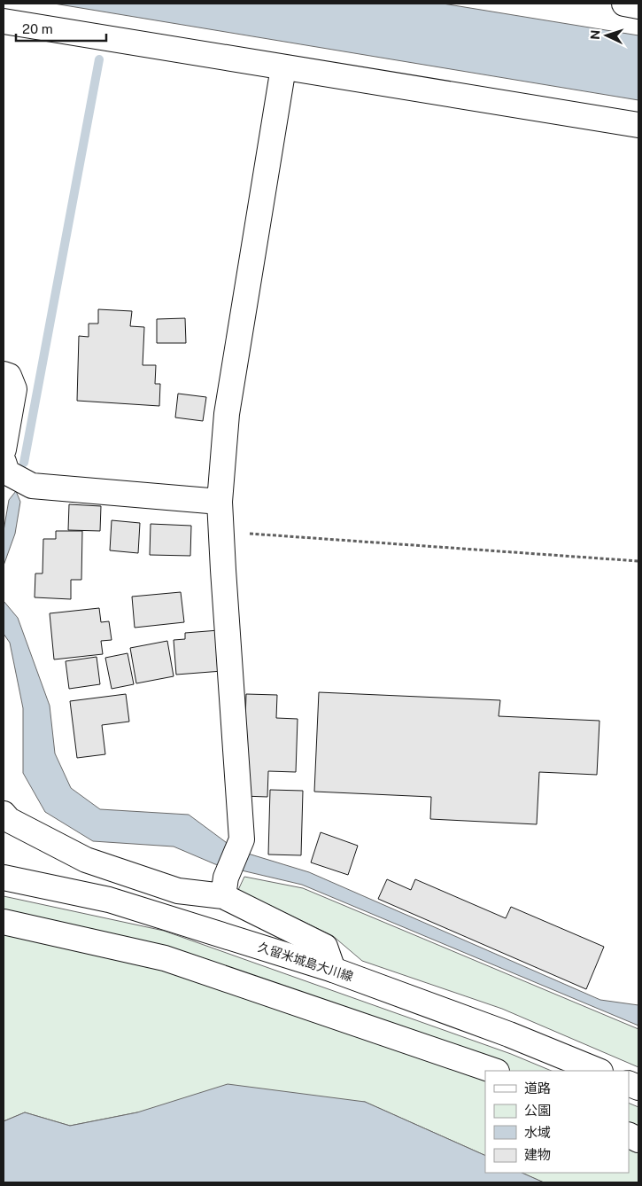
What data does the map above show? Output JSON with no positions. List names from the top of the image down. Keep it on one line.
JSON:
{"streets":{"street":["久留米城島大川線"]},"legend":["道路","公園","水域","建物"],"scale_bar":"20 m","north":"left"}
